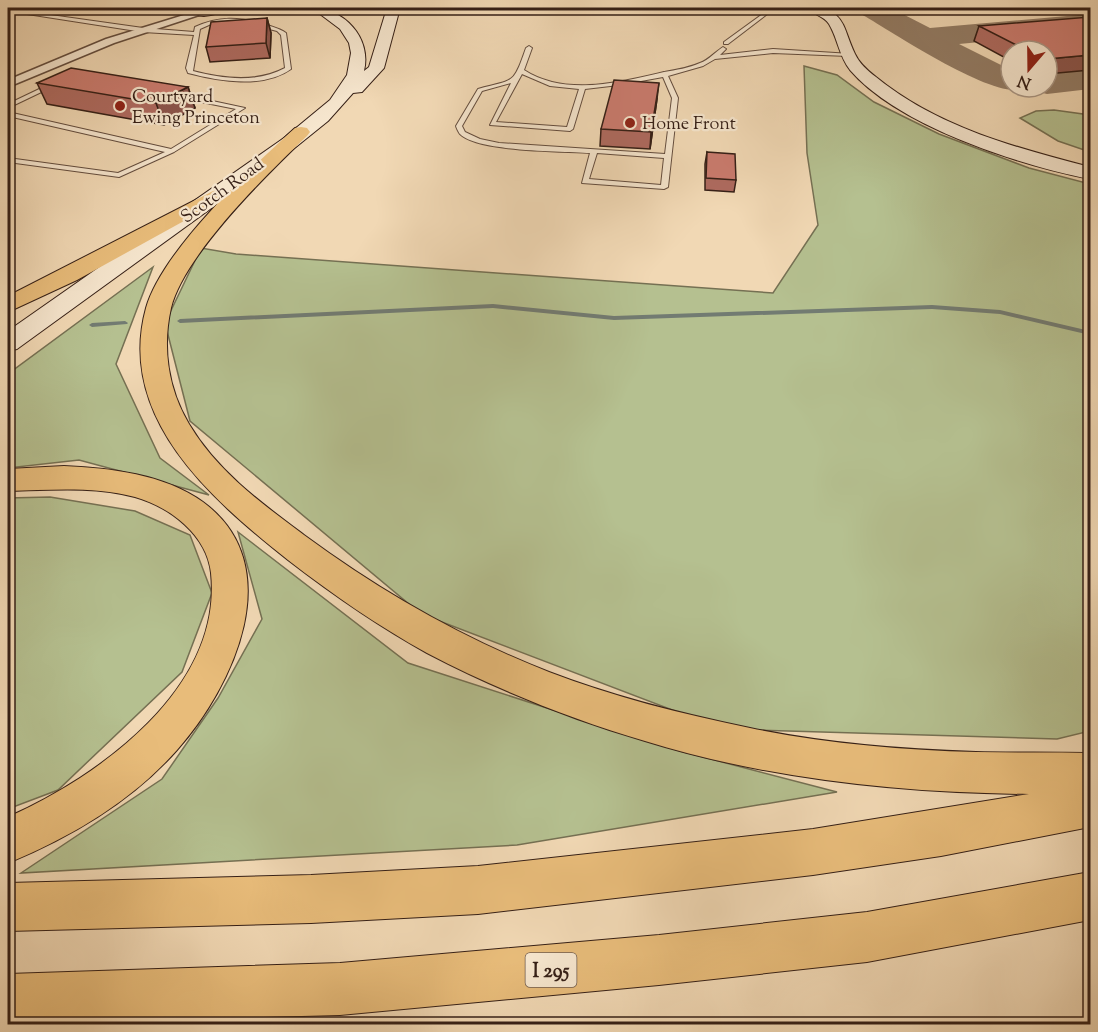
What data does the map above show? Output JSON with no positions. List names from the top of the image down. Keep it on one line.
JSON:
{"streets":{"highway":["I 295"],"main road":["Scotch Road"]},"places":["Courtyard Ewing Princeton","Home Front"],"north":"bottom"}
